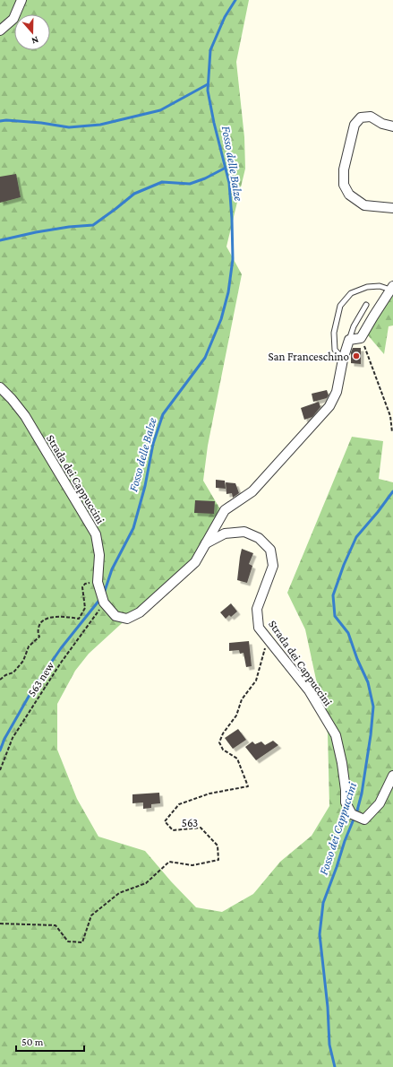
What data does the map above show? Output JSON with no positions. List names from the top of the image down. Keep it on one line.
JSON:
{"streets":{"street":["Strada dei Cappuccini"],"path":["563 new","563"]},"crossings":[["Strada dei Cappuccini","563 new"],["Strada dei Cappuccini","563"]],"water":["Fosso delle Balze","Fosso dei Cappuccini"],"places":["San Franceschino"],"scale_bar":"50 m","north":"bottom"}
